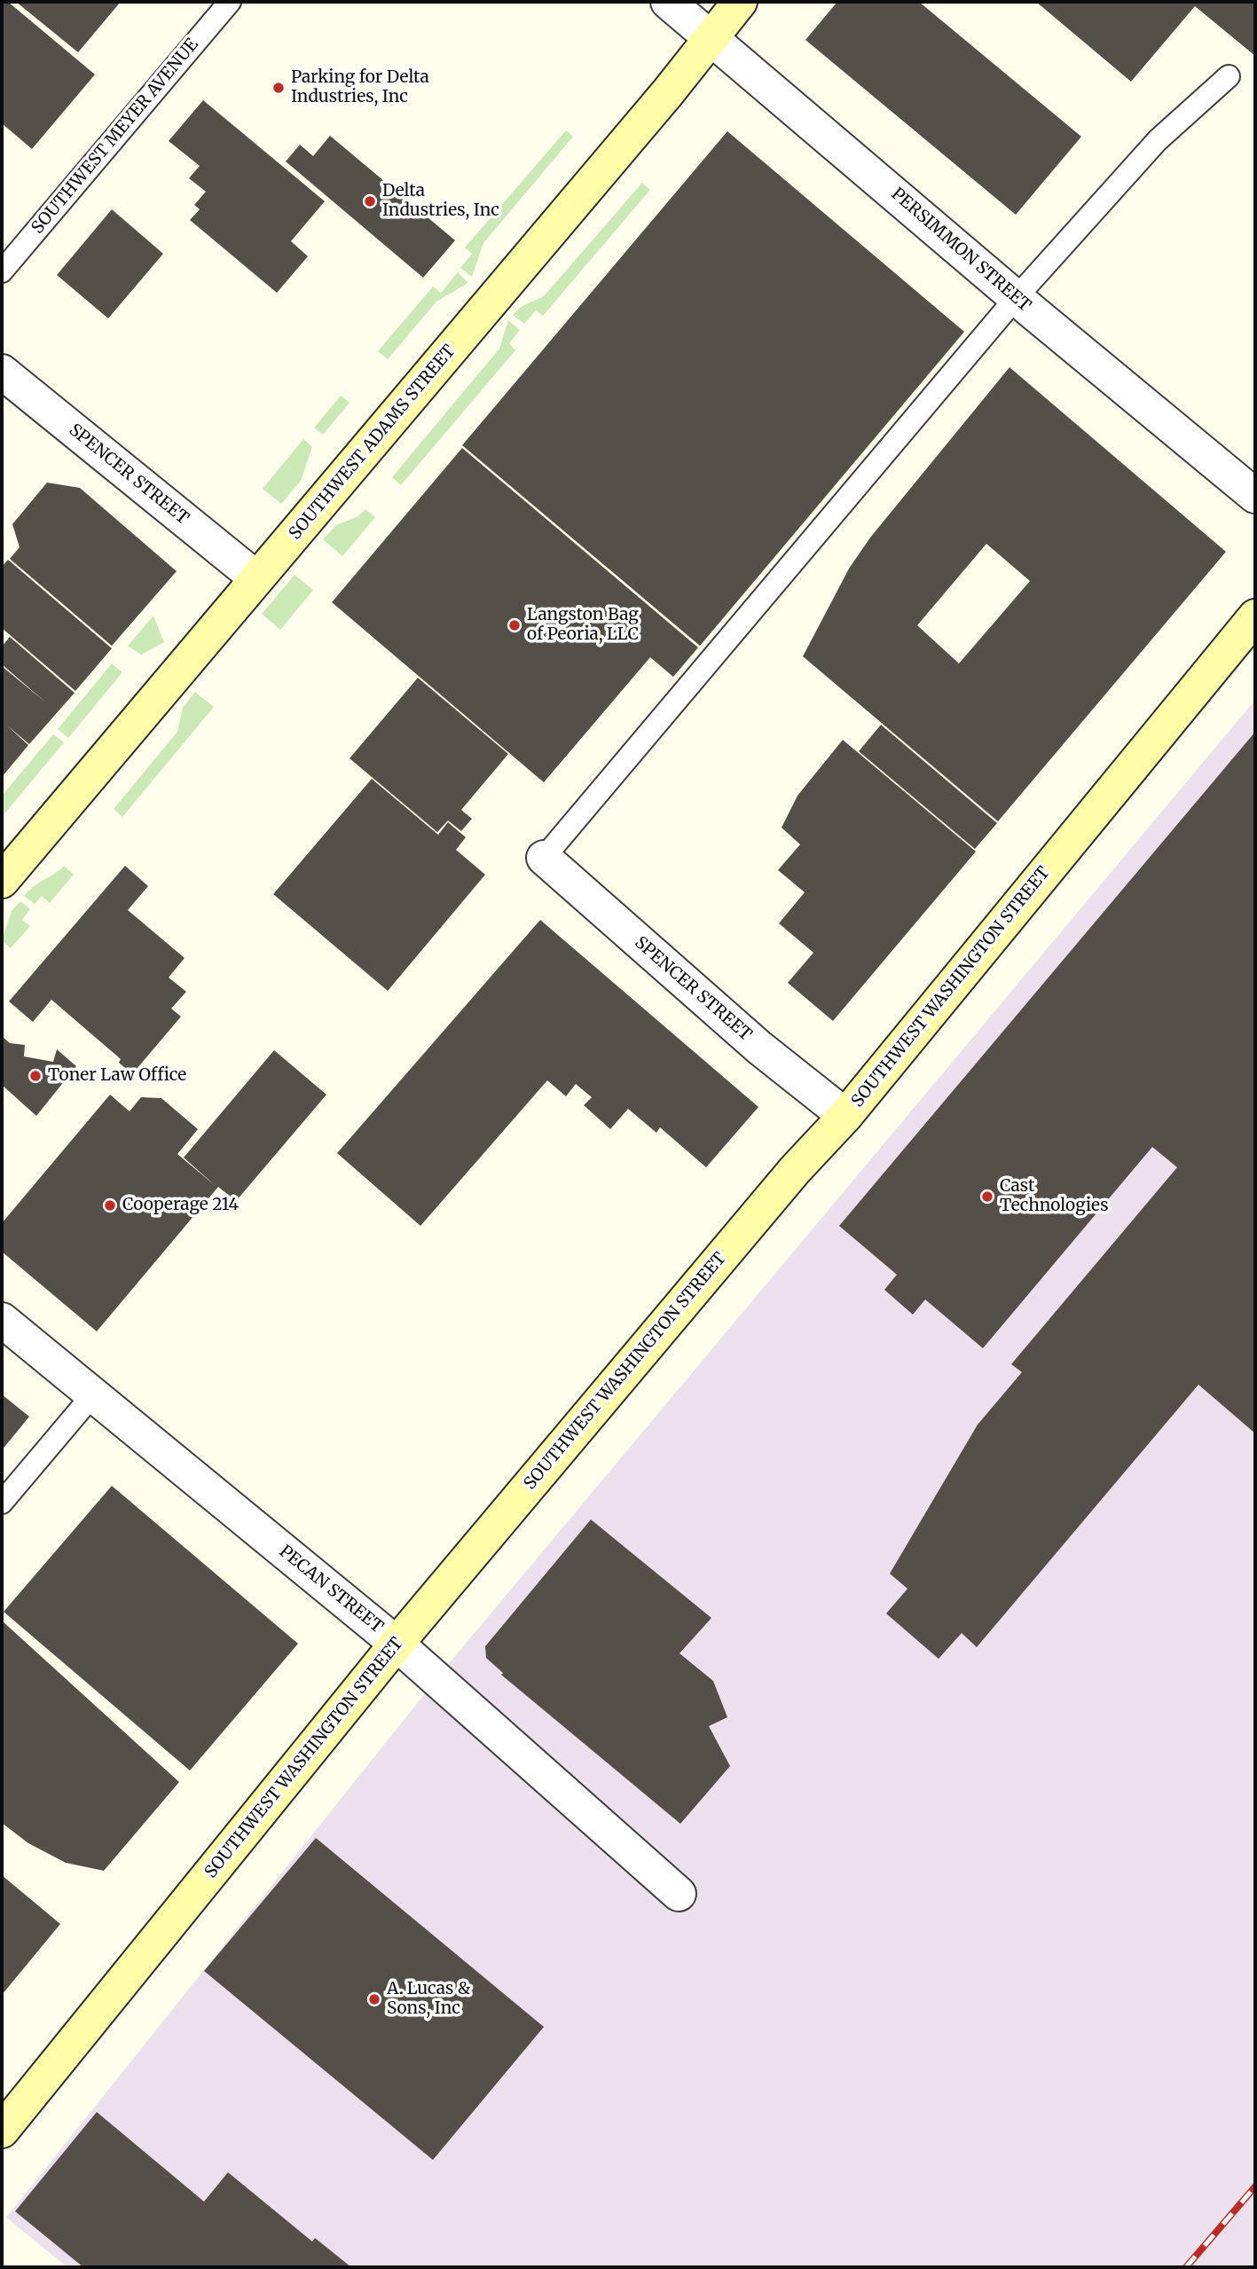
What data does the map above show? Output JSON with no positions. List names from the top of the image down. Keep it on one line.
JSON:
{"streets":{"main road":["SOUTHWEST ADAMS STREET","SOUTHWEST WASHINGTON STREET"],"street":["PERSIMMON STREET","SPENCER STREET","PECAN STREET"],"lane":["SOUTHWEST MEYER AVENUE"]},"crossings":[["PERSIMMON STREET","SOUTHWEST ADAMS STREET"],["SOUTHWEST ADAMS STREET","SPENCER STREET"],["SPENCER STREET","SOUTHWEST WASHINGTON STREET"],["SOUTHWEST WASHINGTON STREET","PECAN STREET"]],"places":["Parking for Delta Industries, Inc","Delta Industries, Inc","Langston Bag of Peoria, LLC","Toner Law Office","Cast Technologies","Cooperage 214","A. Lucas & Sons, Inc"]}
